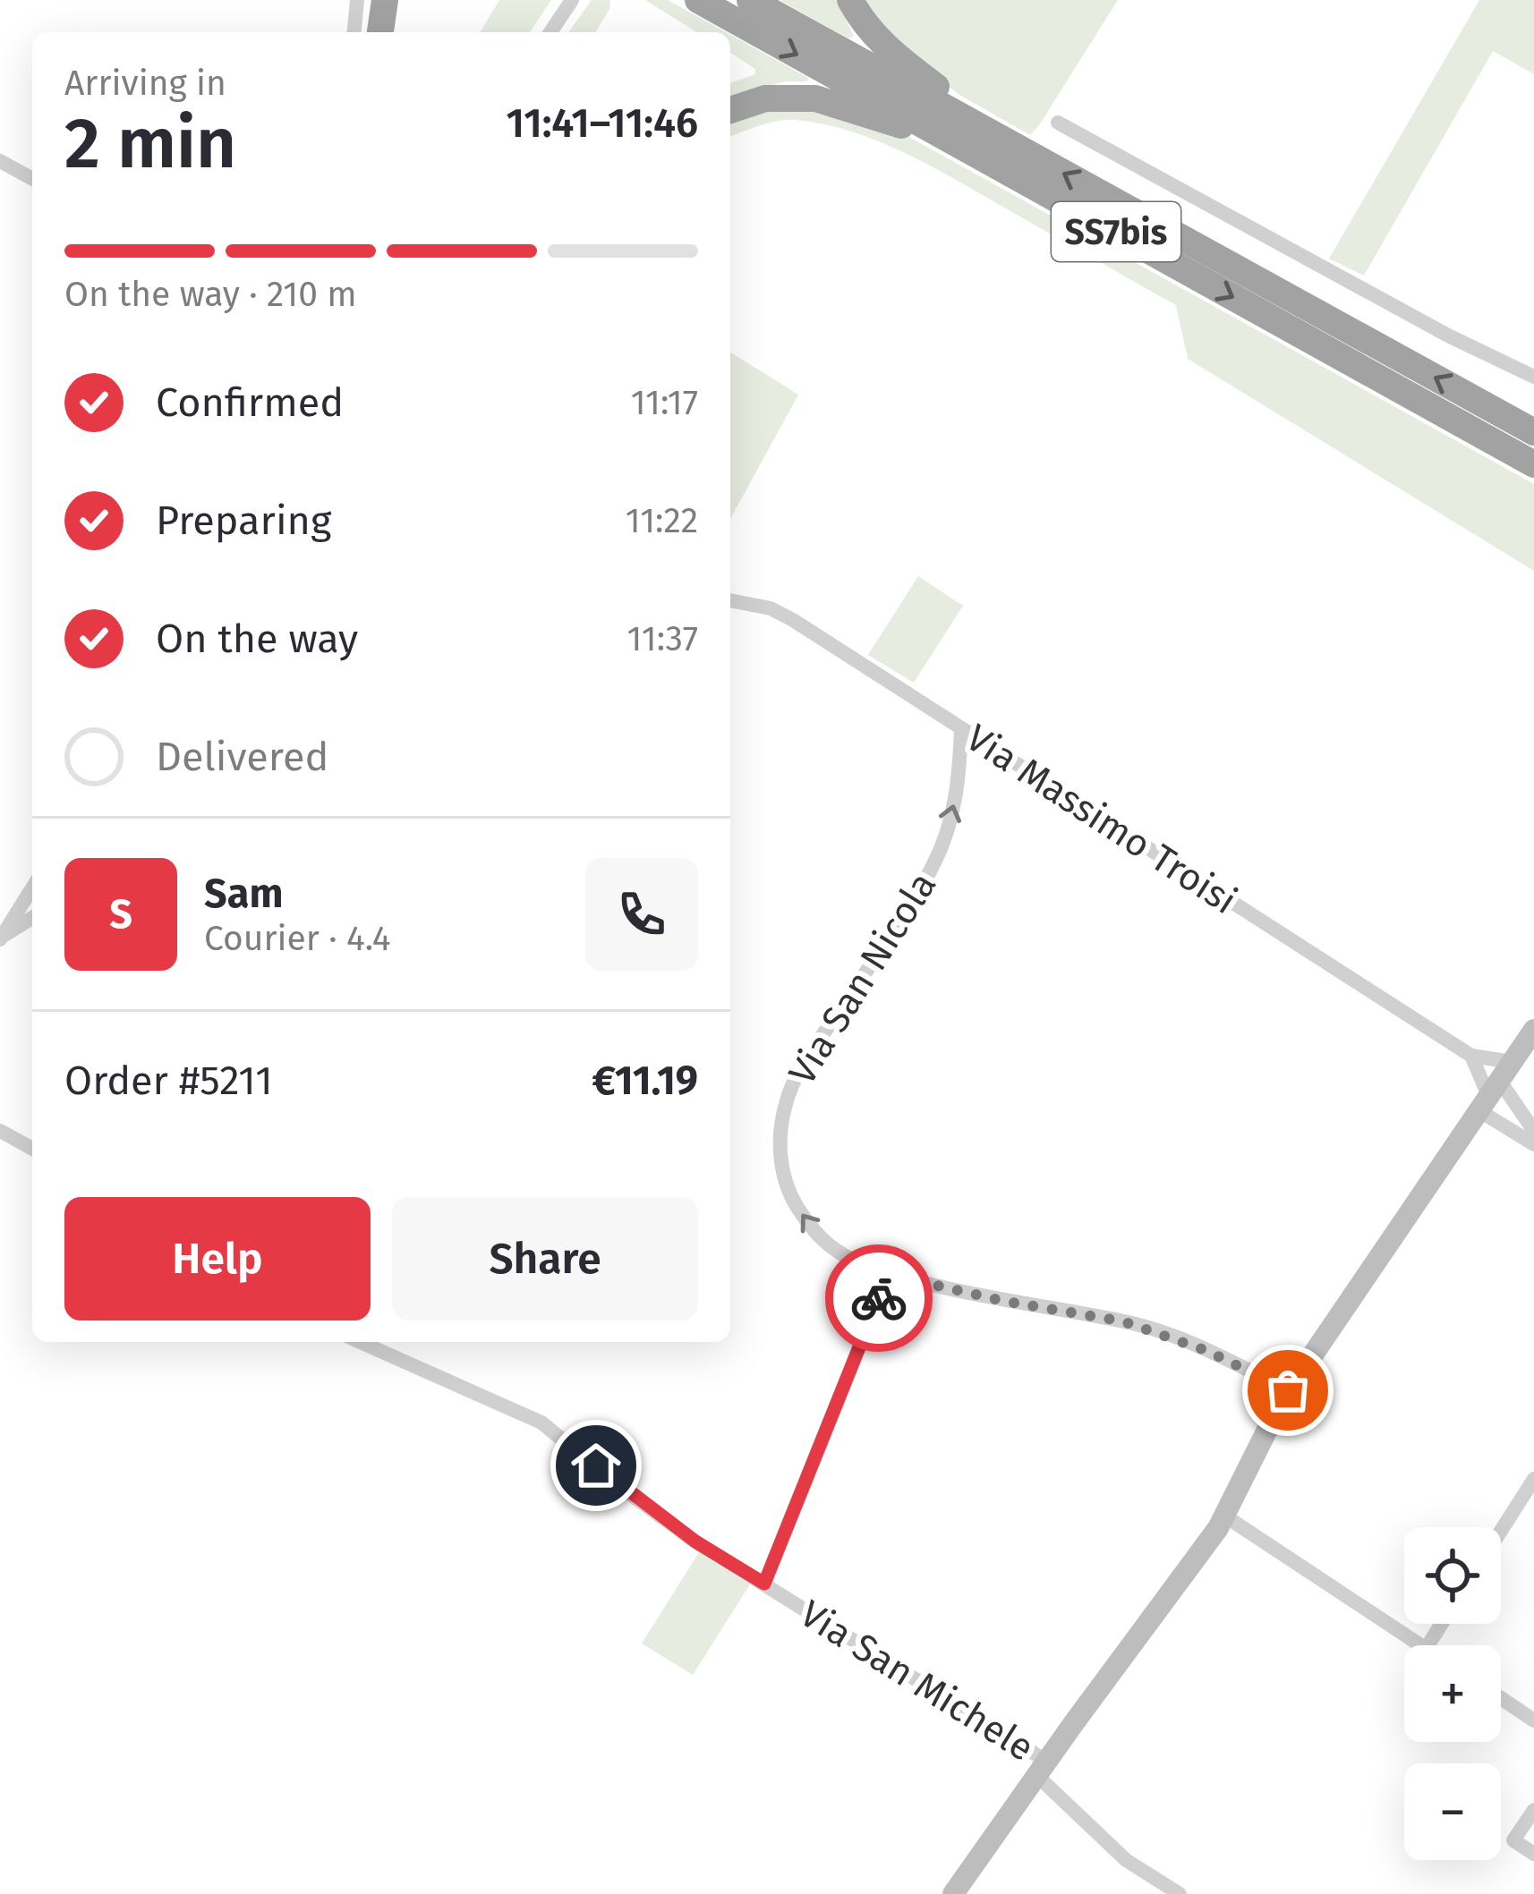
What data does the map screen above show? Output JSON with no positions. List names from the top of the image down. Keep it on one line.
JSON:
{"streets":{"highway":["SS7bis"],"street":["Via Massimo Troisi","Via San Nicola","Via San Michele"]},"crossings":[["Via Massimo Troisi","Via San Nicola"]],"one_way":["Via San Nicola"],"page":{"heading":["2 min","Arriving in","11:41–11:46"],"panel":["Sam","Courier · 4.4","Order #5211","€11.19"],"bar":"On the way · 210 m","list":[["Confirmed","11:17"],["Preparing","11:22"],["On the way","11:37"],"Delivered"],"round":"S","buttons":["Help","Share"],"map_buttons":["+","−"]}}
